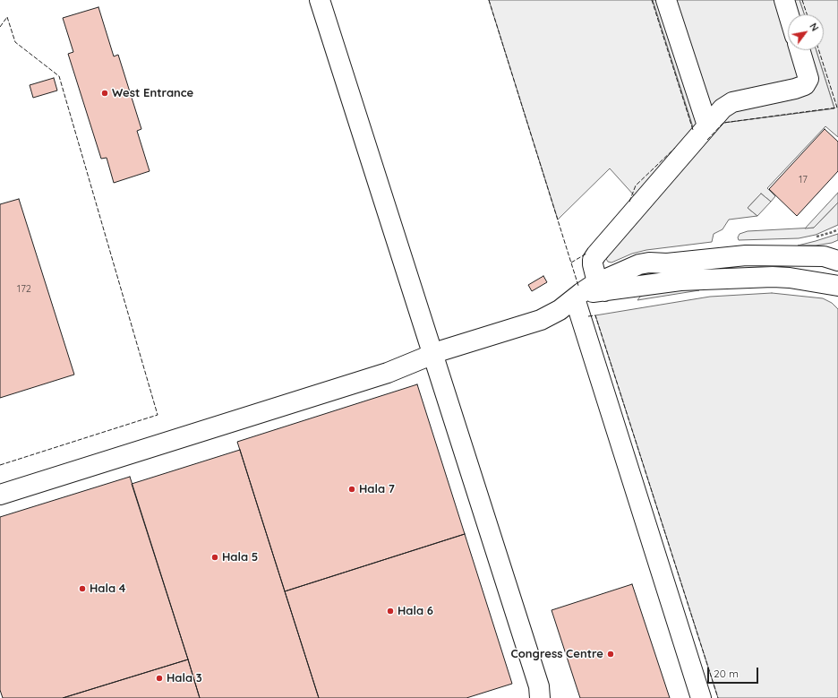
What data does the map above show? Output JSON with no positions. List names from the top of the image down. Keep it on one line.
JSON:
{"places":["West Entrance","Hala 7","Hala 5","Hala 4","Hala 6","Congress Centre","Hala 3"],"house_numbers":["17","172"],"scale_bar":"20 m","north":"top right"}
